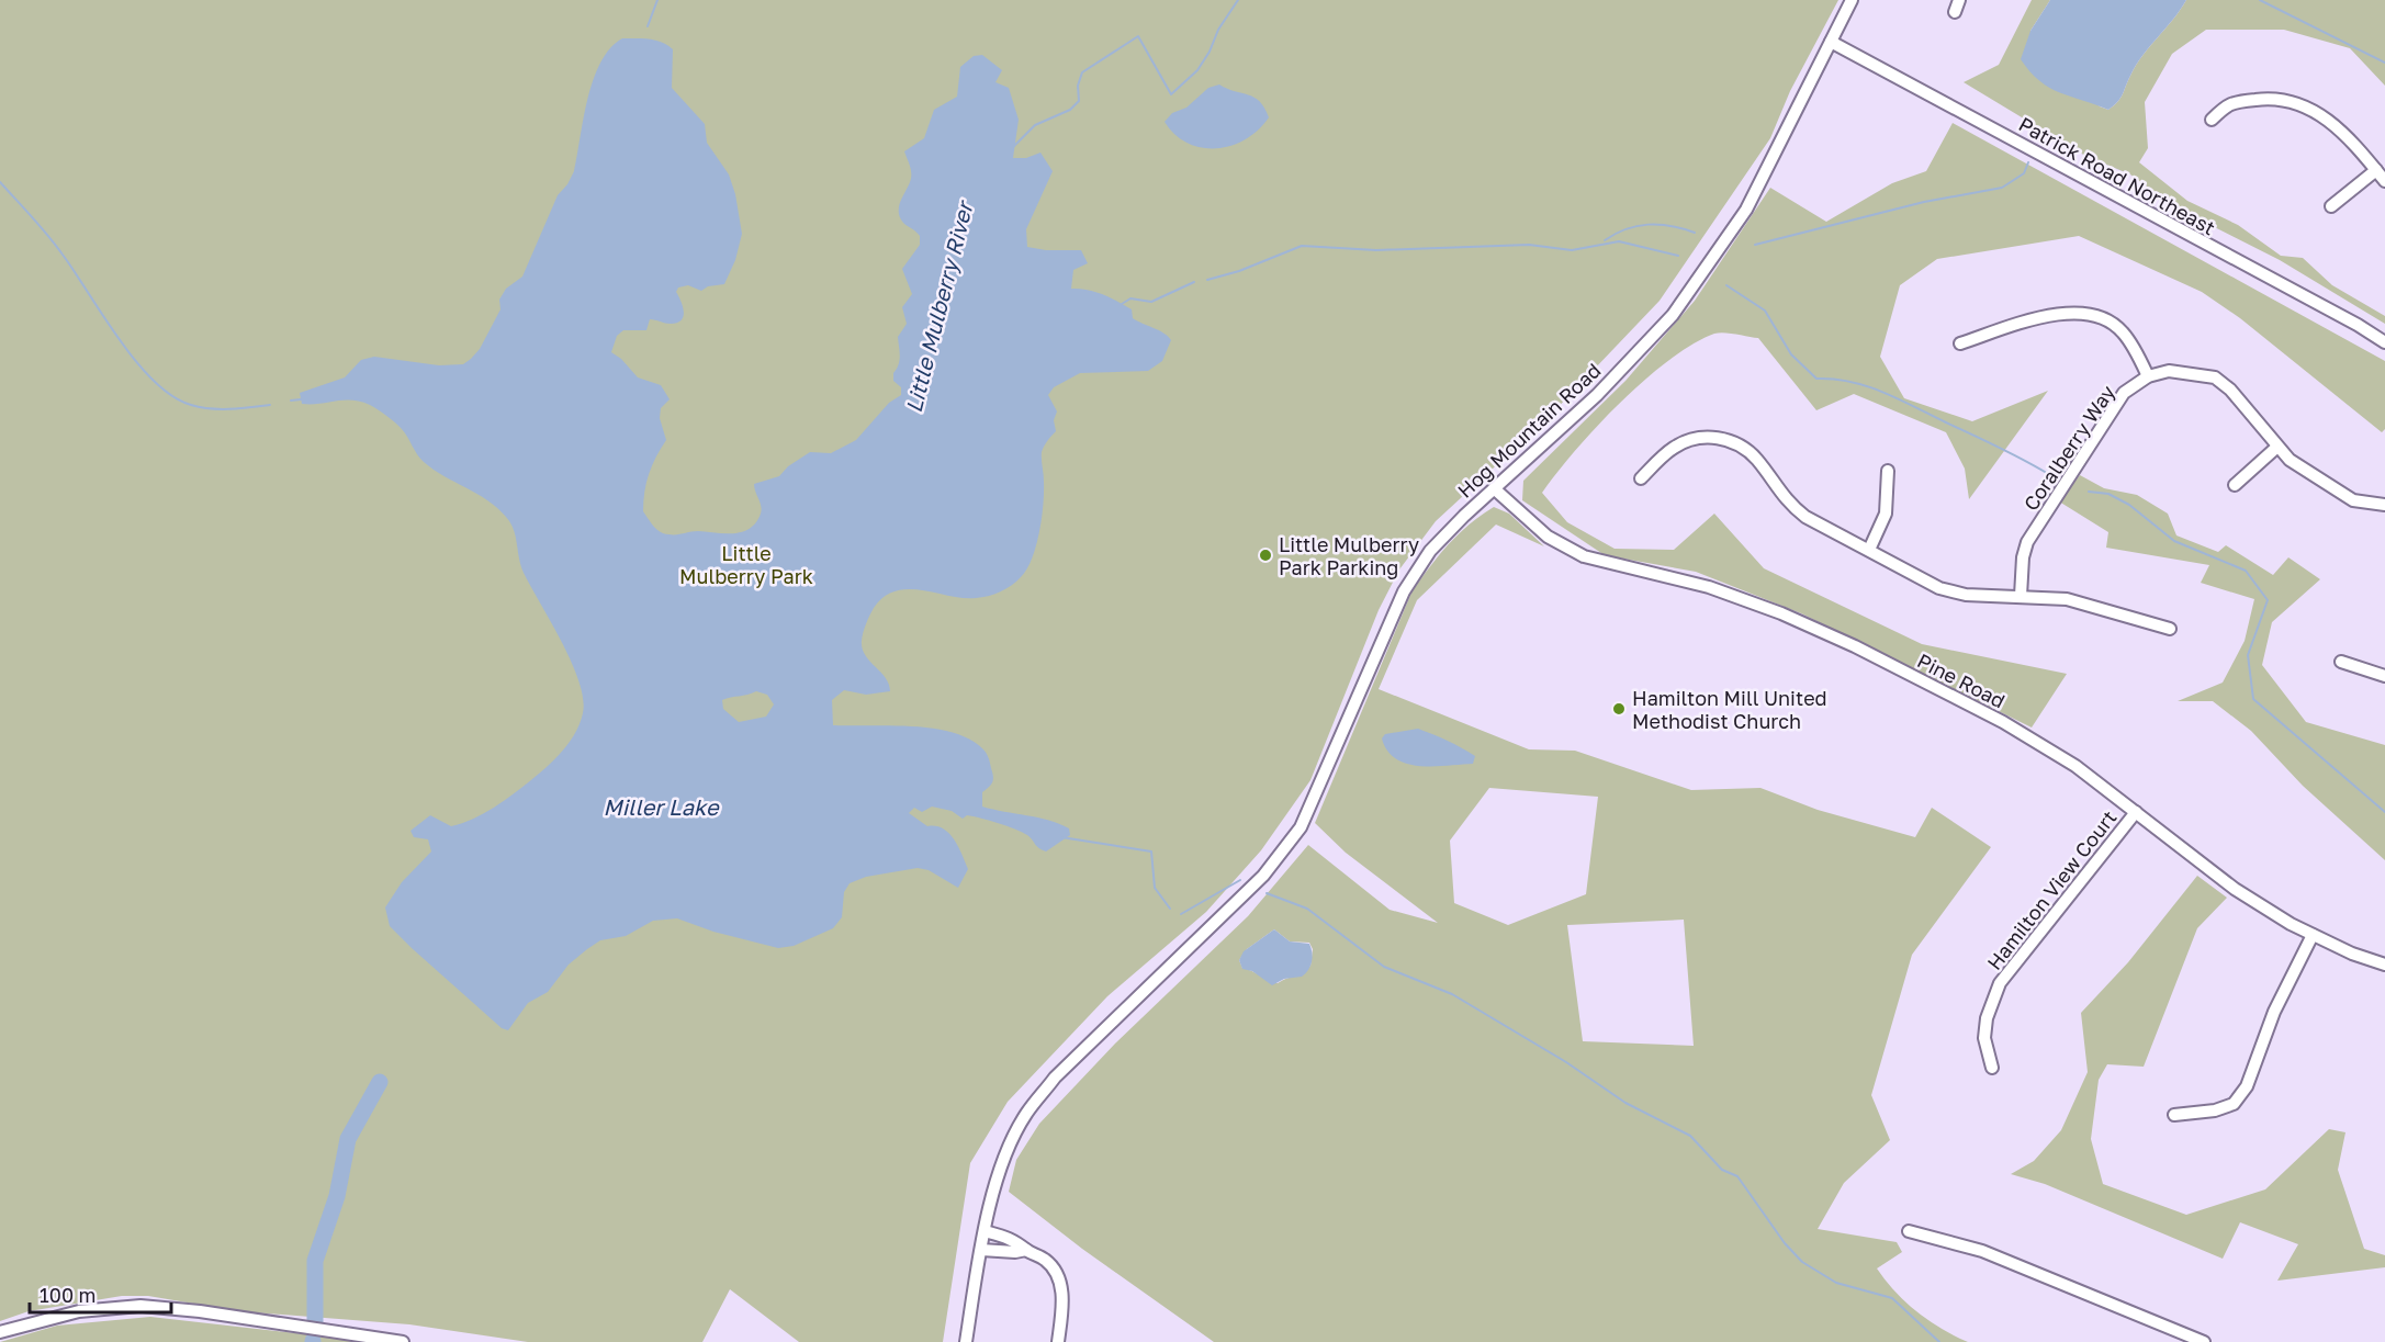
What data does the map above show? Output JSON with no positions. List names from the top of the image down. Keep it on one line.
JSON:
{"streets":{"street":["Patrick Road Northeast","Hog Mountain Road","Coralberry Way","Pine Road","Hamilton View Court"]},"crossings":[["Patrick Road Northeast","Hog Mountain Road"],["Hog Mountain Road","Pine Road"],["Pine Road","Hamilton View Court"]],"water":["Little Mulberry River","Miller Lake"],"parks":["Little Mulberry Park"],"places":["Little Mulberry Park Parking","Hamilton Mill United Methodist Church"],"scale_bar":"100 m"}
